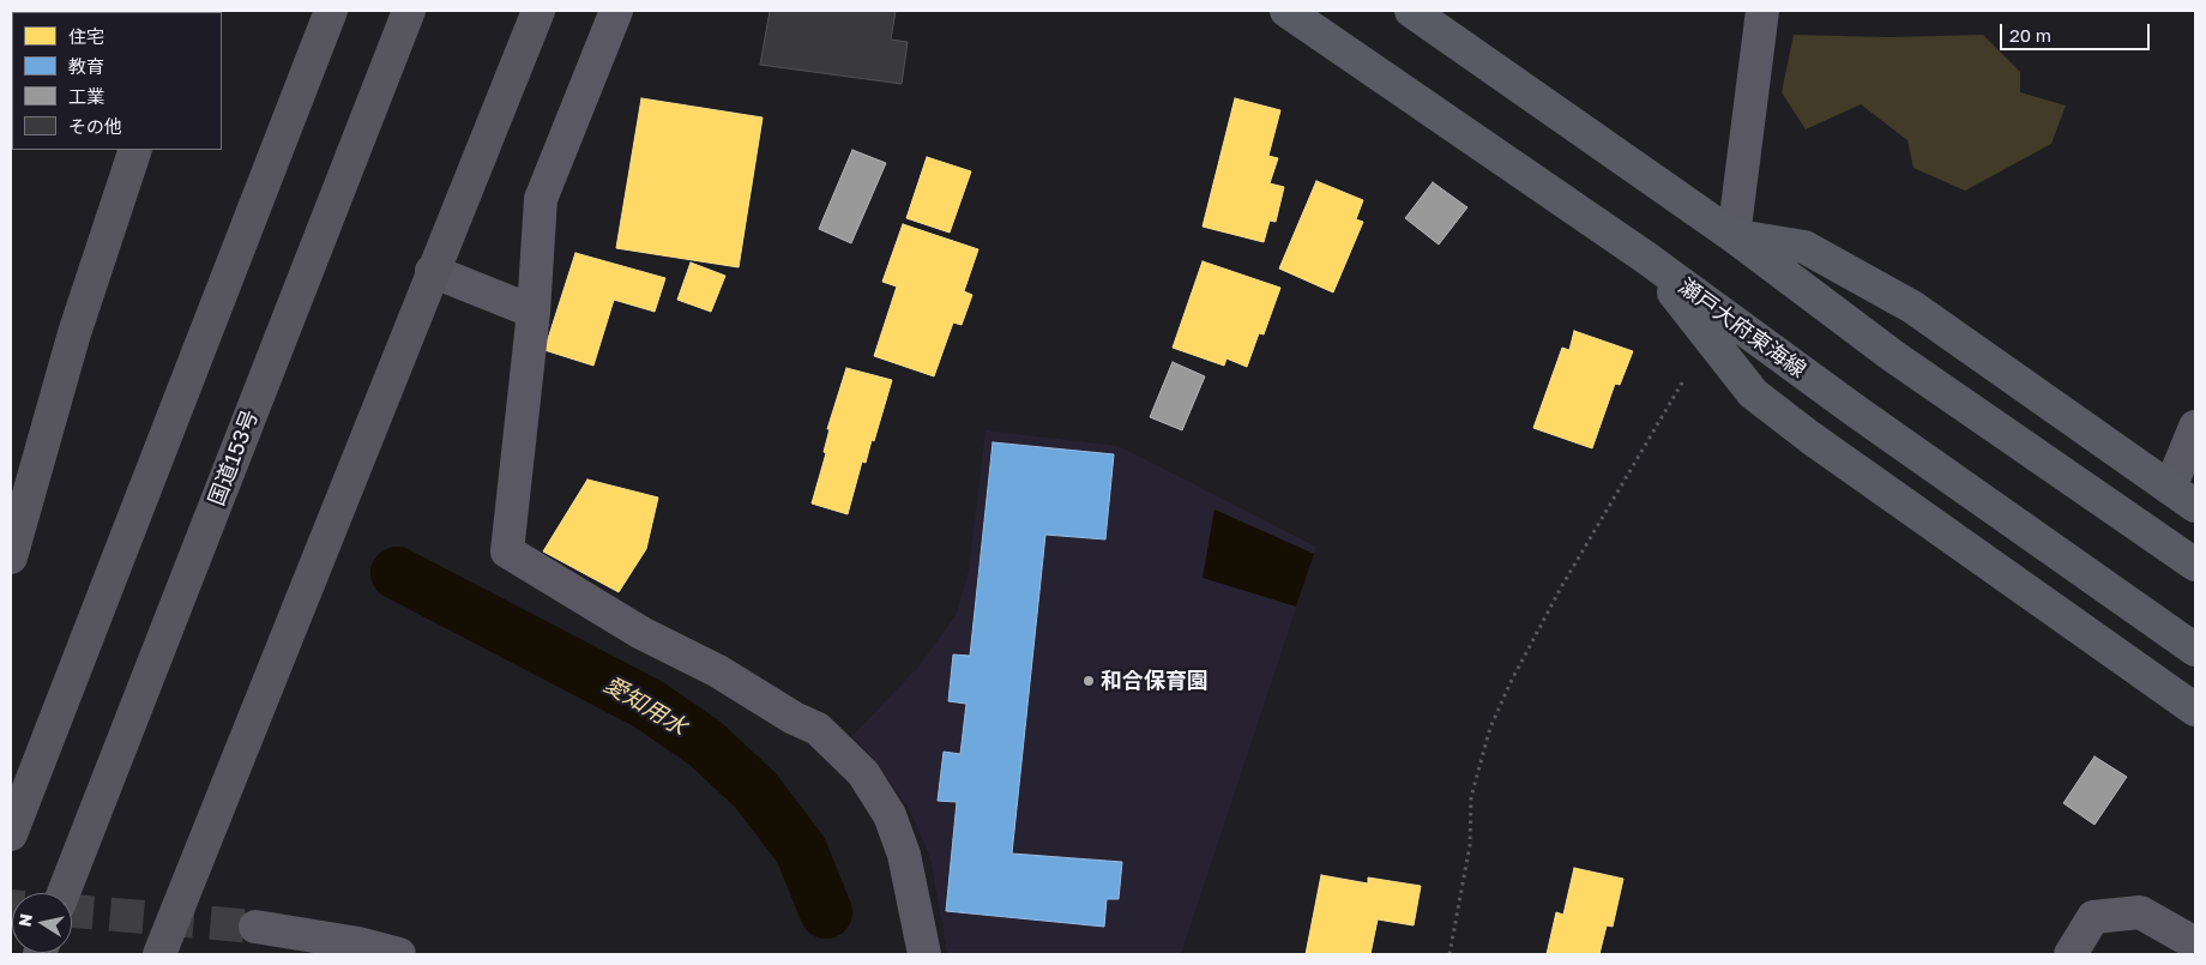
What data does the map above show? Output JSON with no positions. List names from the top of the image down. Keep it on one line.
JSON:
{"streets":{"highway":["国道153号"],"main road":["瀬戸大府東海線"]},"water":["愛知用水"],"places":["和合保育園"],"legend":["住宅","教育","工業","その他"],"scale_bar":"20 m","north":"left"}
